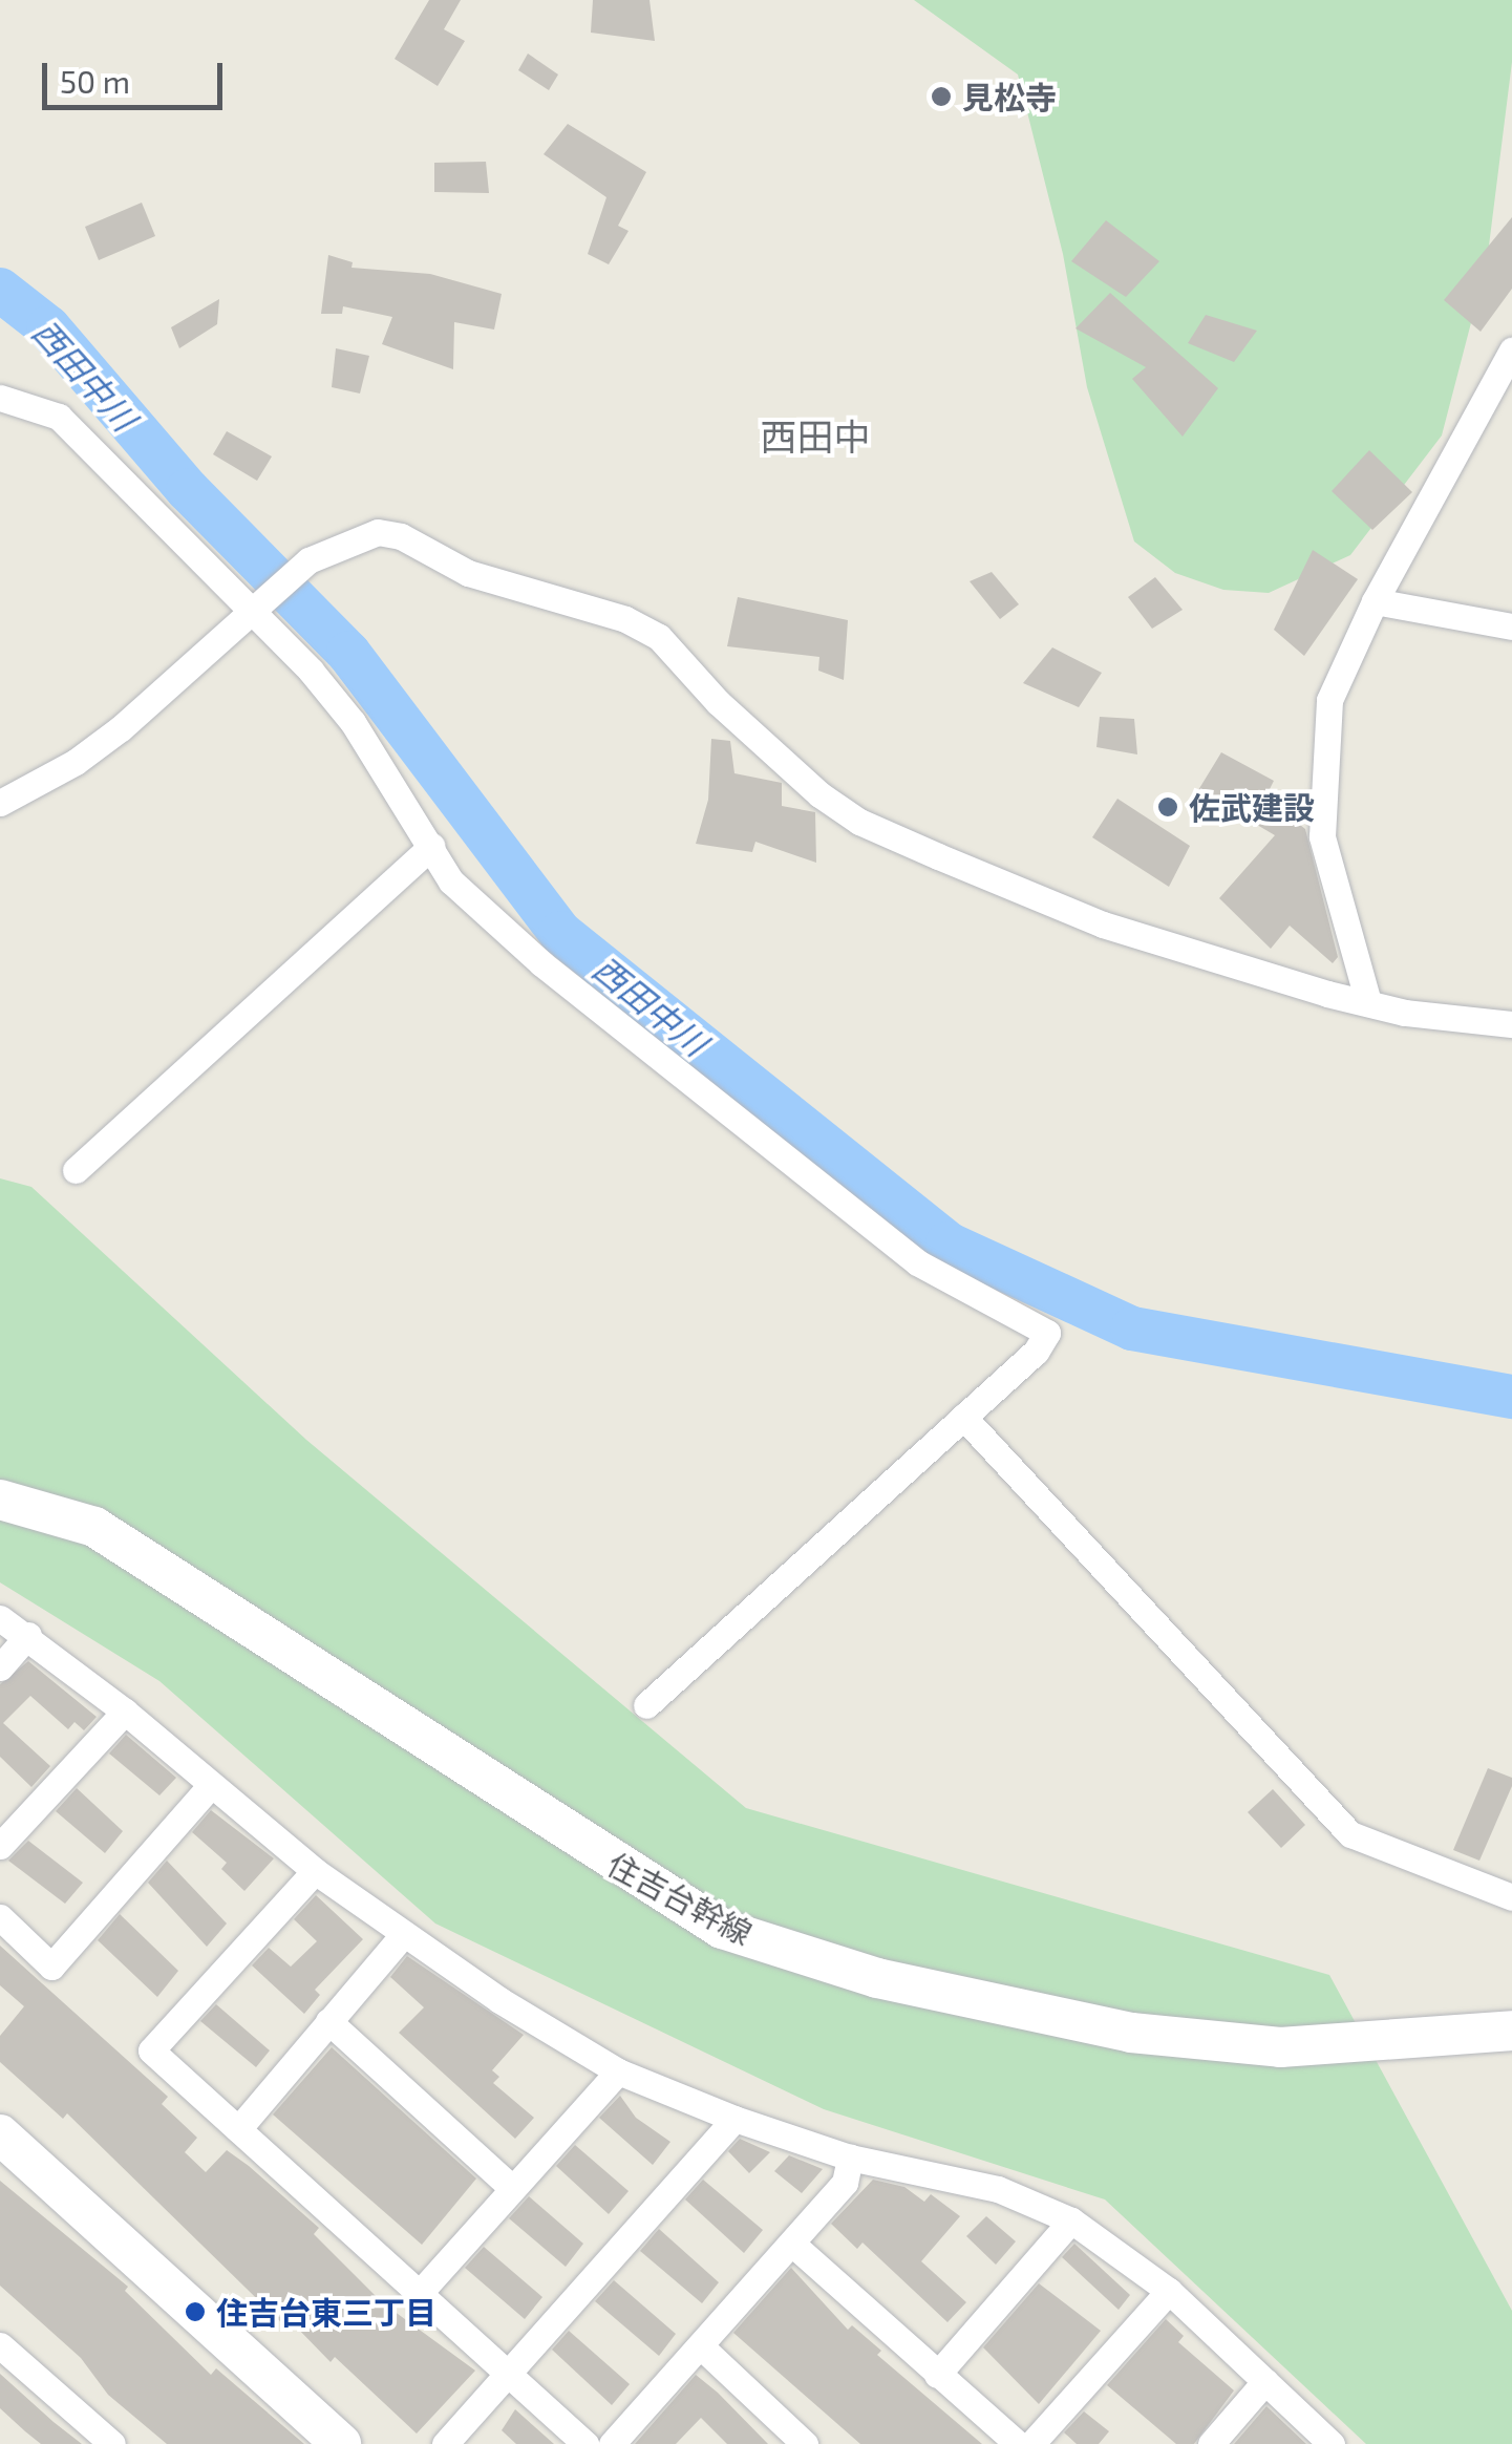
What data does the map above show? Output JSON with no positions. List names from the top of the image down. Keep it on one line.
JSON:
{"streets":{"street":["住吉台幹線"]},"districts":["西田中"],"water":["西田中川"],"places":["見松寺","佐武建設","住吉台東三丁目"],"scale_bar":"50 m"}
